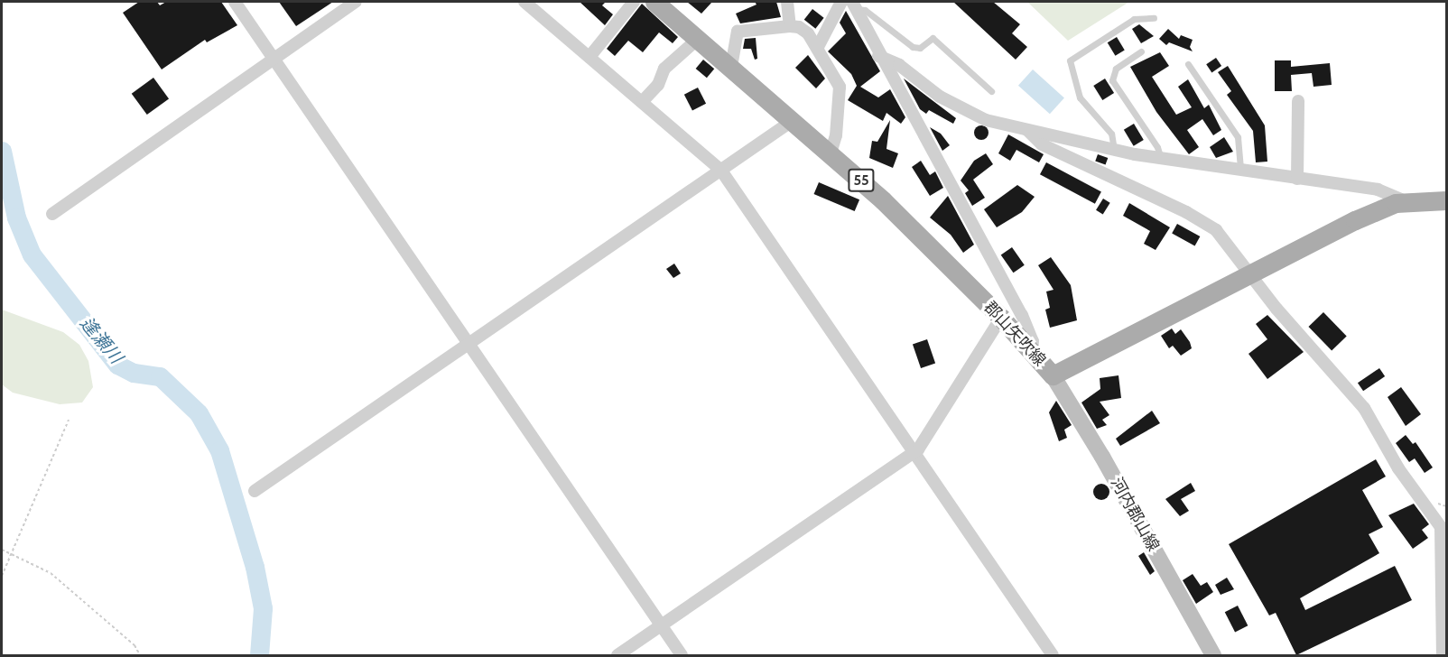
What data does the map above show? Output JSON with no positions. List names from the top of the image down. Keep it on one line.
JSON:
{"streets":{"main road":["55","郡山矢吹線","河内郡山線"]},"crossings":[["郡山矢吹線","河内郡山線"]],"water":["逢瀬川"]}
